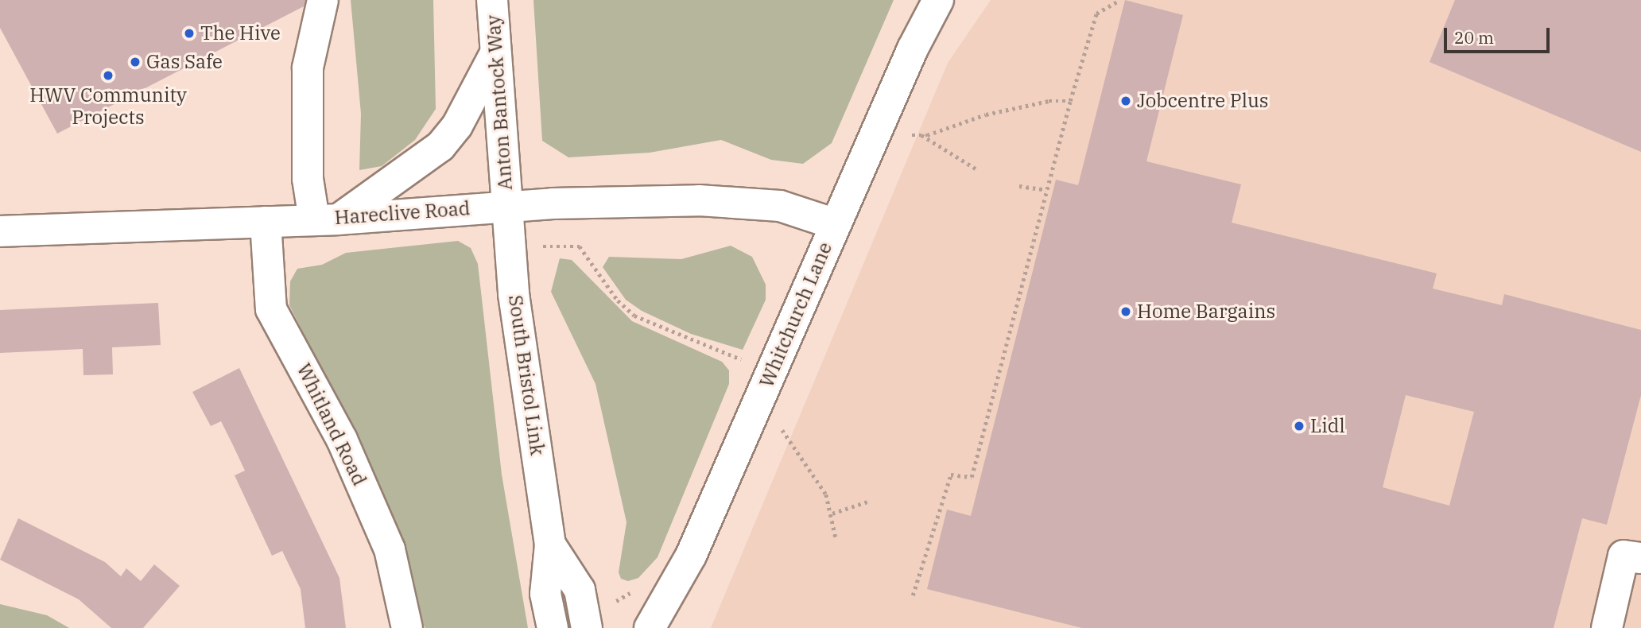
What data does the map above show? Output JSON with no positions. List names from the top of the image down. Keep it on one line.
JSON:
{"streets":{"main road":["Anton Bantock Way","Hareclive Road","Whitchurch Lane","South Bristol Link","Whitland Road"]},"crossings":[["Anton Bantock Way","Hareclive Road"],["Anton Bantock Way","South Bristol Link"],["Hareclive Road","Whitchurch Lane"],["Hareclive Road","South Bristol Link"],["Hareclive Road","Whitland Road"]],"places":["The Hive","Gas Safe","HWV Community Projects","Jobcentre Plus","Home Bargains","Lidl"],"scale_bar":"20 m"}
